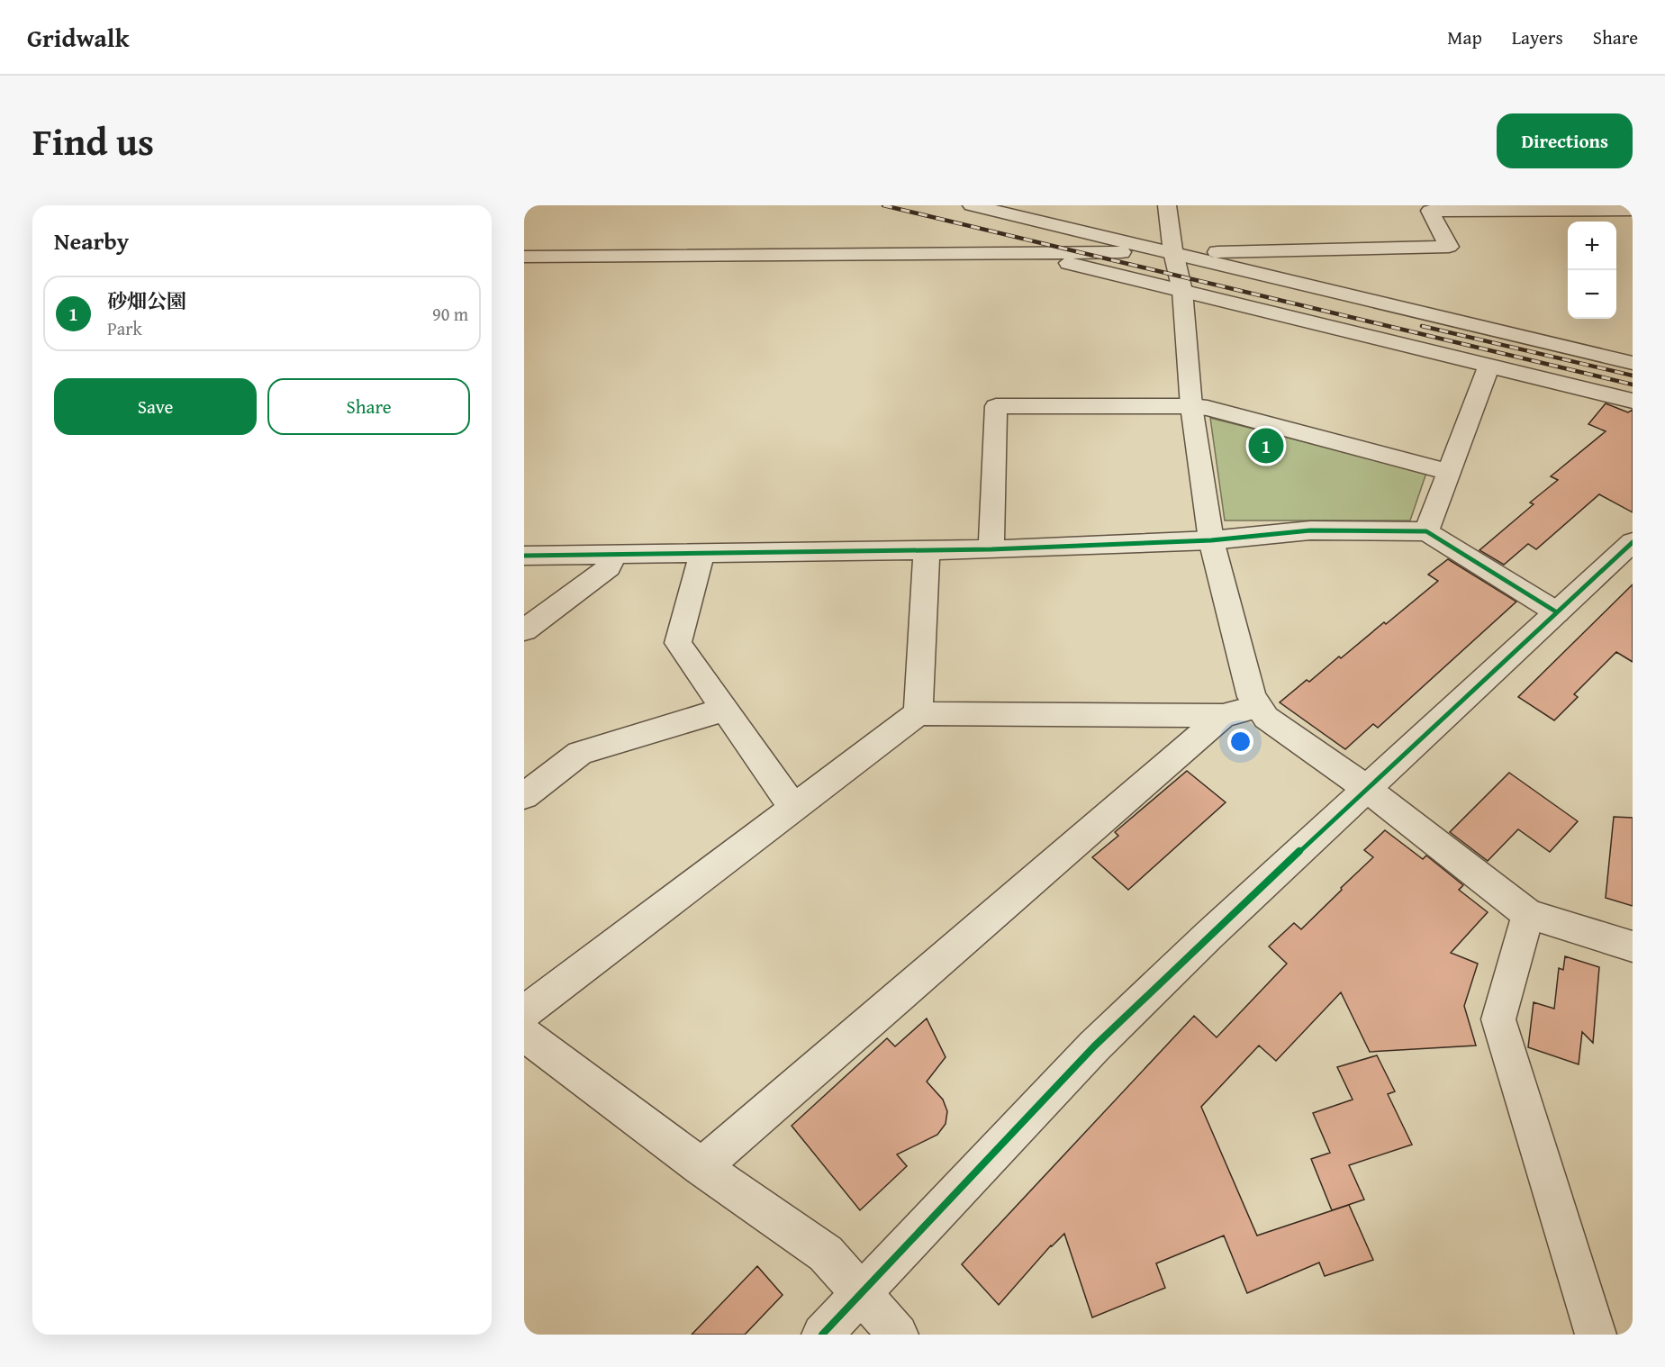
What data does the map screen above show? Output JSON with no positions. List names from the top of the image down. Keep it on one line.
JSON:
{"page":{"header":"Gridwalk","nav":["Map","Layers","Share"],"title":"Find us","buttons":["Directions",["Save","Share"]],"heading":"Nearby","map_buttons":["+","−"],"list":[{"mark":"1","name":"砂畑公園","note":"Park","value":"90 m"}],"pins":"1"}}
